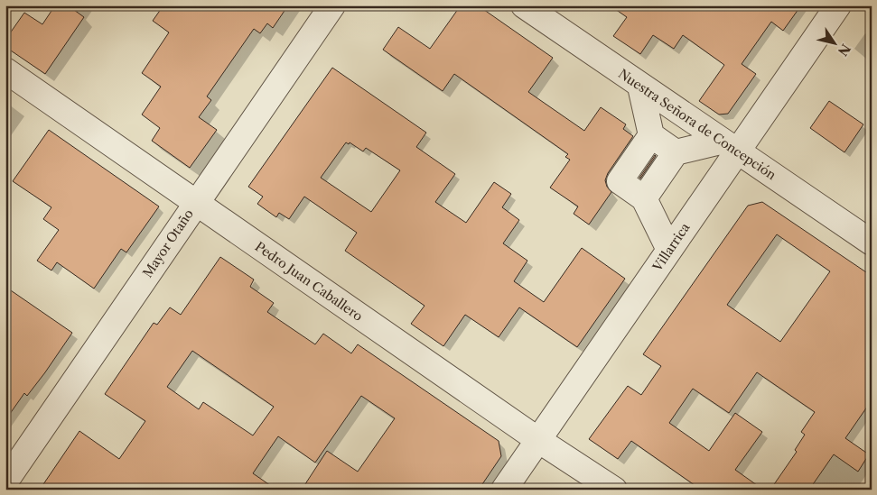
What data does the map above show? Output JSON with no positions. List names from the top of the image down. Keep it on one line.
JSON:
{"streets":{"street":["Nuestra Señora de Concepción","Mayor Otaño","Villarrica","Pedro Juan Caballero"]},"crossings":[["Nuestra Señora de Concepción","Villarrica"],["Mayor Otaño","Pedro Juan Caballero"],["Villarrica","Pedro Juan Caballero"]],"north":"bottom right"}
